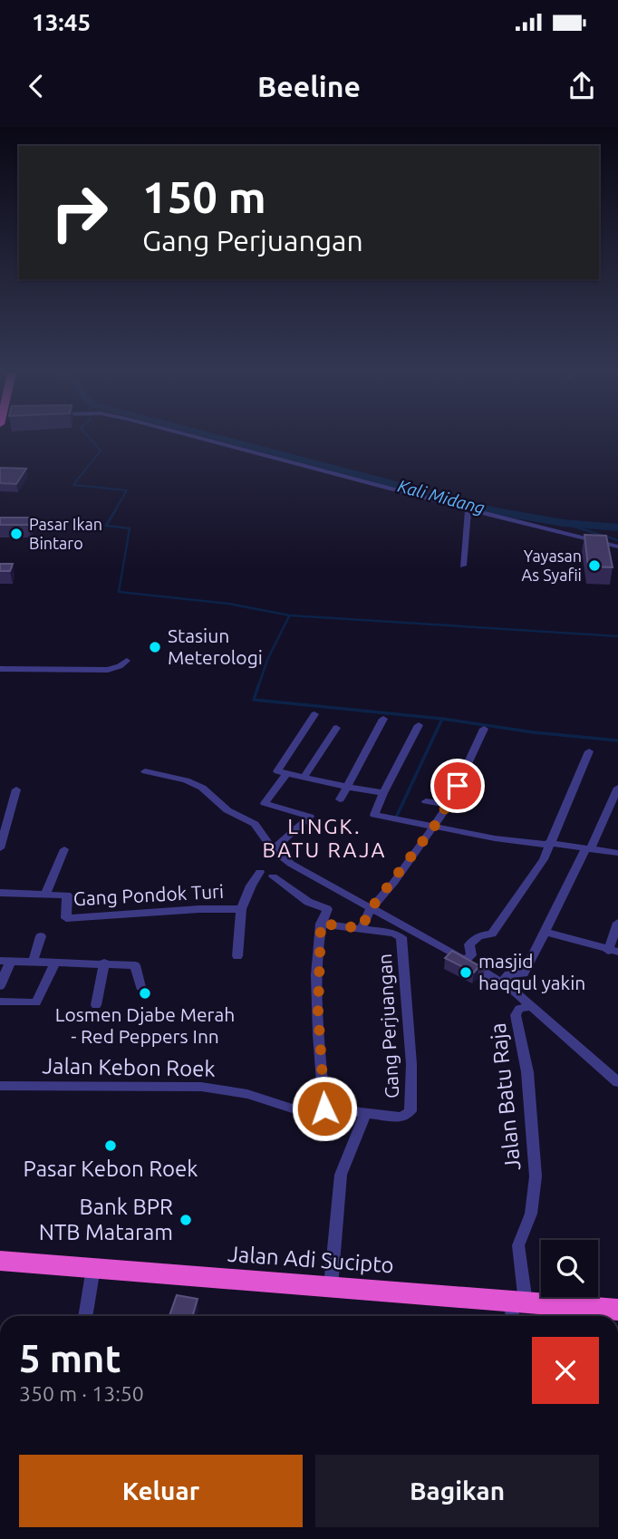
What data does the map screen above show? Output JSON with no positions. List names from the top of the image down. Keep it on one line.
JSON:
{"streets":{"highway":["Jalan Adi Sucipto"],"street":["Gang Pondok Turi","Gang Perjuangan","Jalan Kebon Roek","Jalan Batu Raja"]},"crossings":[["Gang Perjuangan","Jalan Kebon Roek"],["Jalan Batu Raja","Jalan Adi Sucipto"]],"districts":["LINGK. BATU RAJA"],"water":["Kali Midang"],"places":["Pasar Ikan Bintaro","Yayasan As Syafii","Stasiun Meterologi","masjid haqqul yakin","Losmen Djabe Merah - Red Peppers Inn","Pasar Kebon Roek","Bank BPR NTB Mataram"],"page":{"status":"13:45","header":"Beeline","turn":["150 m","Gang Perjuangan"],"heading":["5 mnt","350 m · 13:50"],"buttons":["Keluar","Bagikan"]}}
